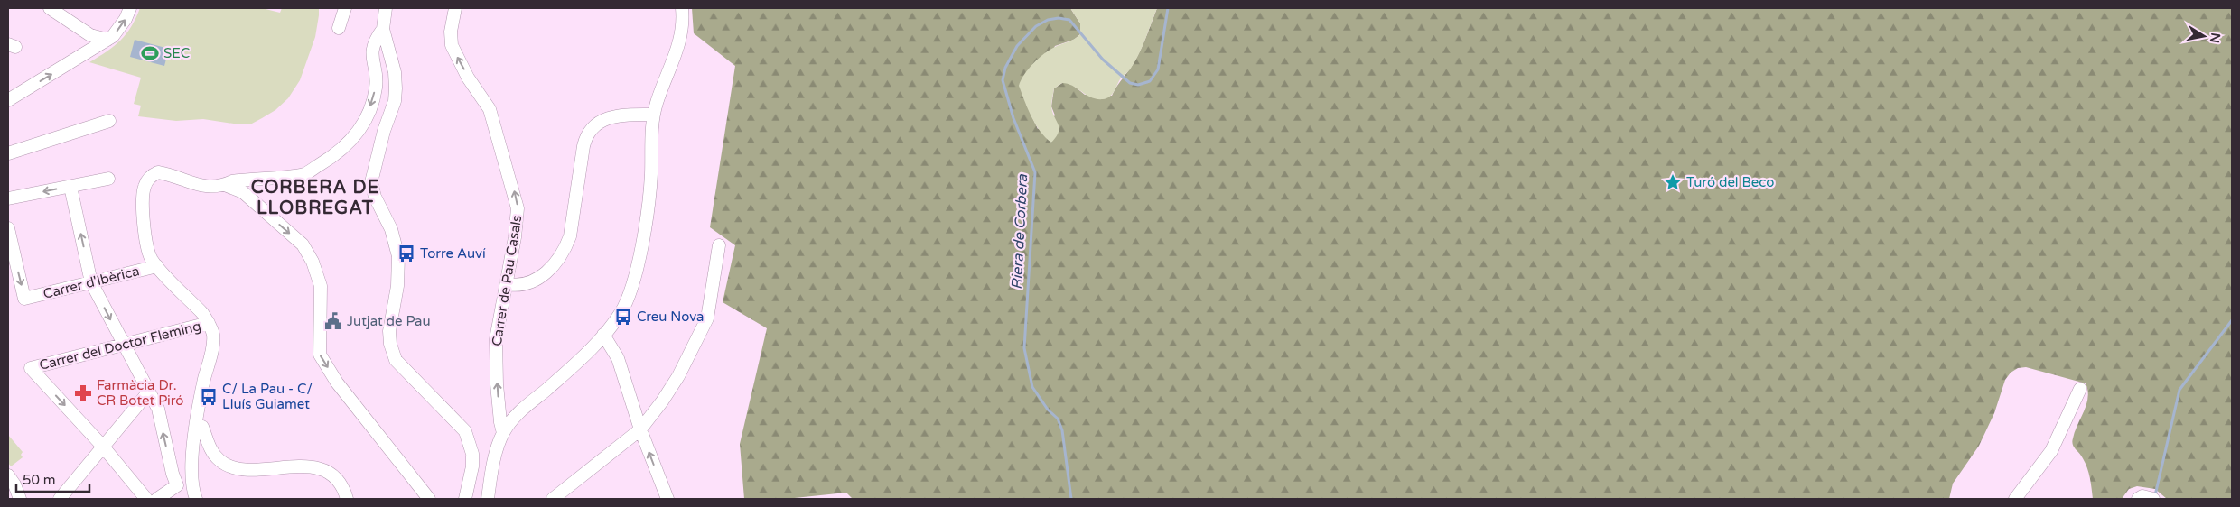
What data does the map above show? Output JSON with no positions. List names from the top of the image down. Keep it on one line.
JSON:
{"streets":{"street":["Carrer de Pau Casals","Carrer d'Ibèrica","Carrer del Doctor Fleming"]},"districts":["CORBERA DE LLOBREGAT"],"water":["Riera de Corbera"],"places":{"sports":["SEC"],"place":["Turó del Beco"],"bus stop":["Torre Auví","Creu Nova","C/ La Pau - C/ Lluís Guiamet"],"public building":["Jutjat de Pau"],"pharmacy":["Farmàcia Dr. CR Botet Piró"]},"scale_bar":"50 m","north":"right"}
